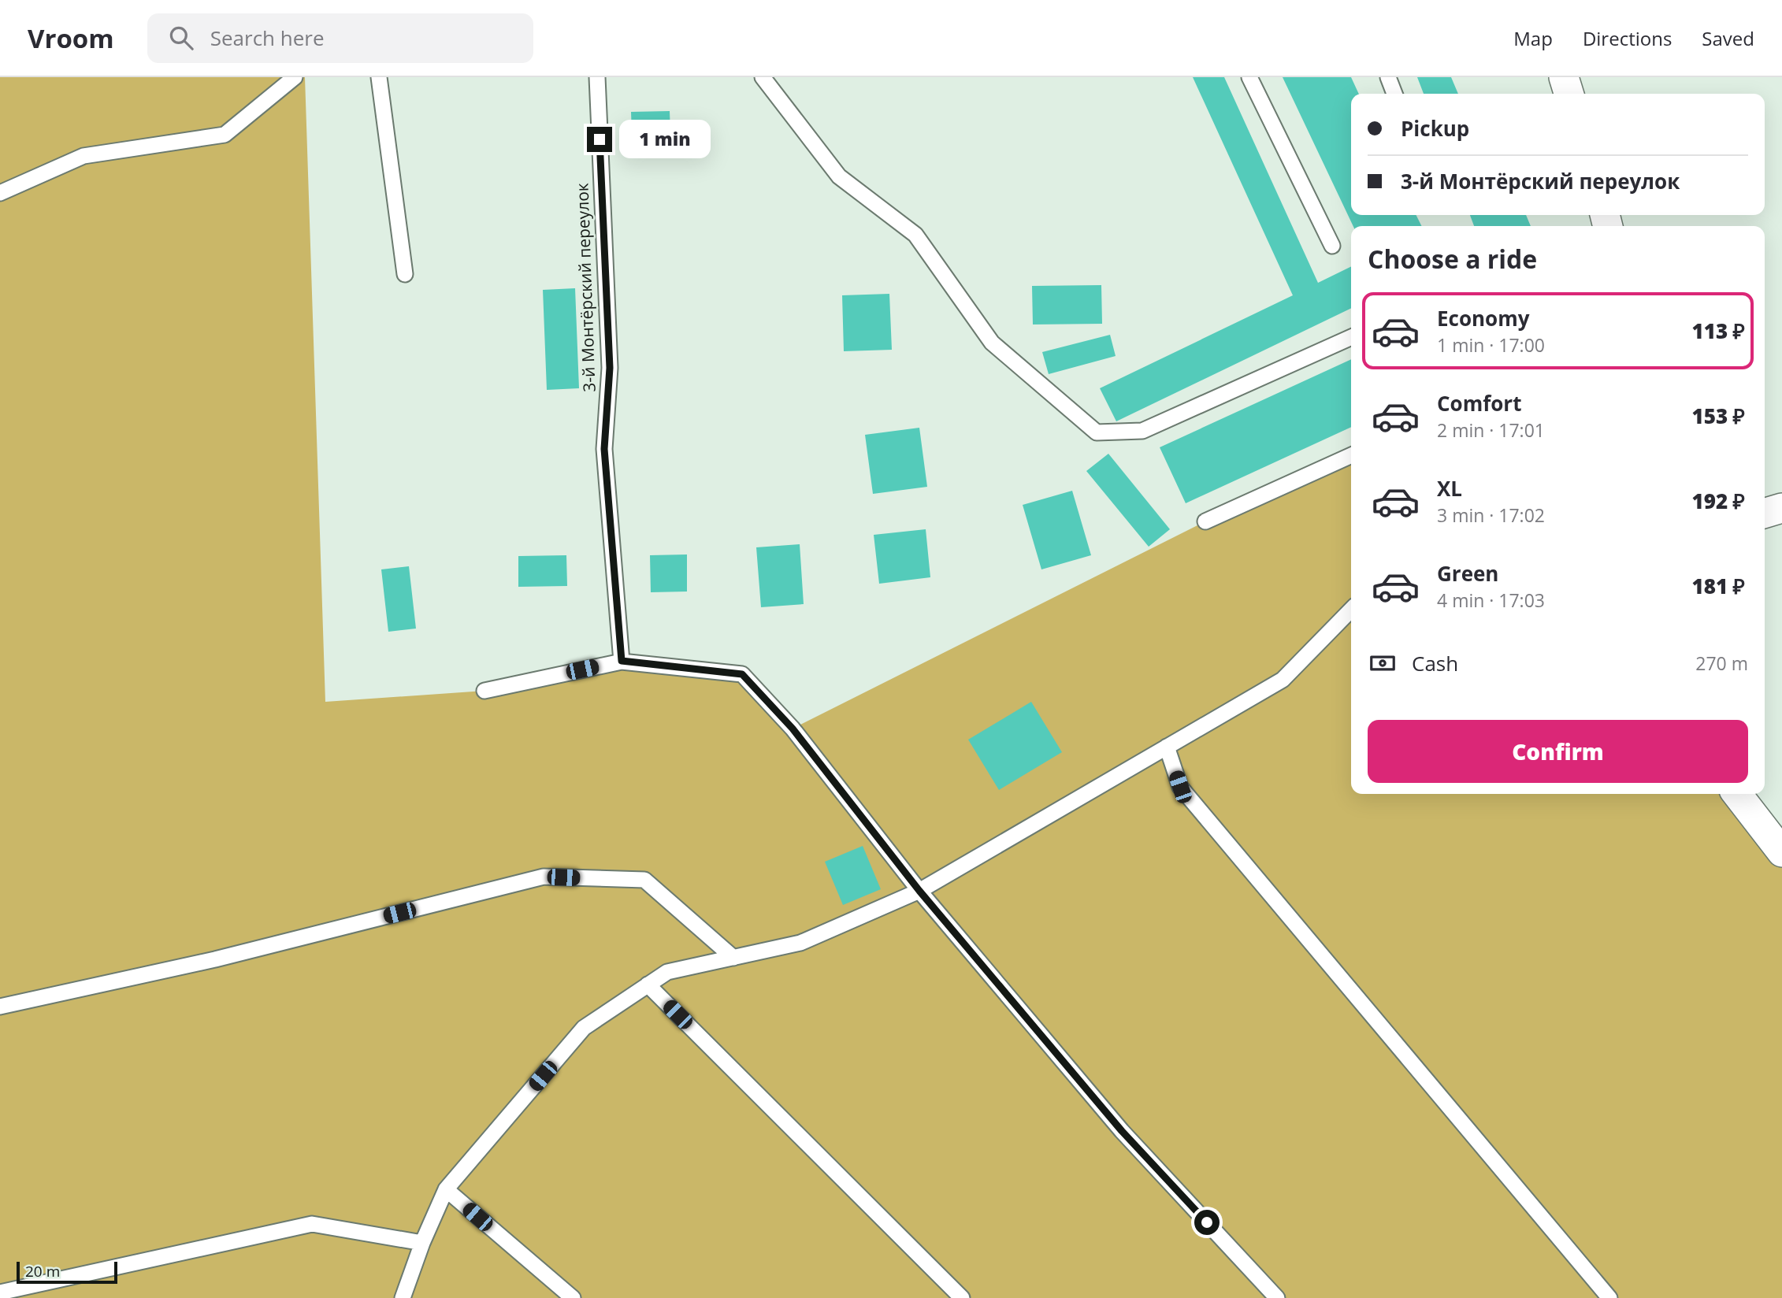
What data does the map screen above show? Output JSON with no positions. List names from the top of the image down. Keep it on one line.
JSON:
{"streets":{"lane":["3-й Монтёрский переулок"]},"scale_bar":"20 m","page":{"header":"Vroom","search":"Search here","nav":["Map","Directions","Saved"],"banner":["Pickup","3-й Монтёрский переулок"],"bubble":"1 min","heading":"Choose a ride","list":[{"name":"Economy","note":"1 min · 17:00","value":"113 ₽"},{"name":"Comfort","note":"2 min · 17:01","value":"153 ₽"},{"name":"XL","note":"3 min · 17:02","value":"192 ₽"},{"name":"Green","note":"4 min · 17:03","value":"181 ₽"}],"pay":["Cash","270 m"],"buttons":"Confirm","scale":"20 m"}}
